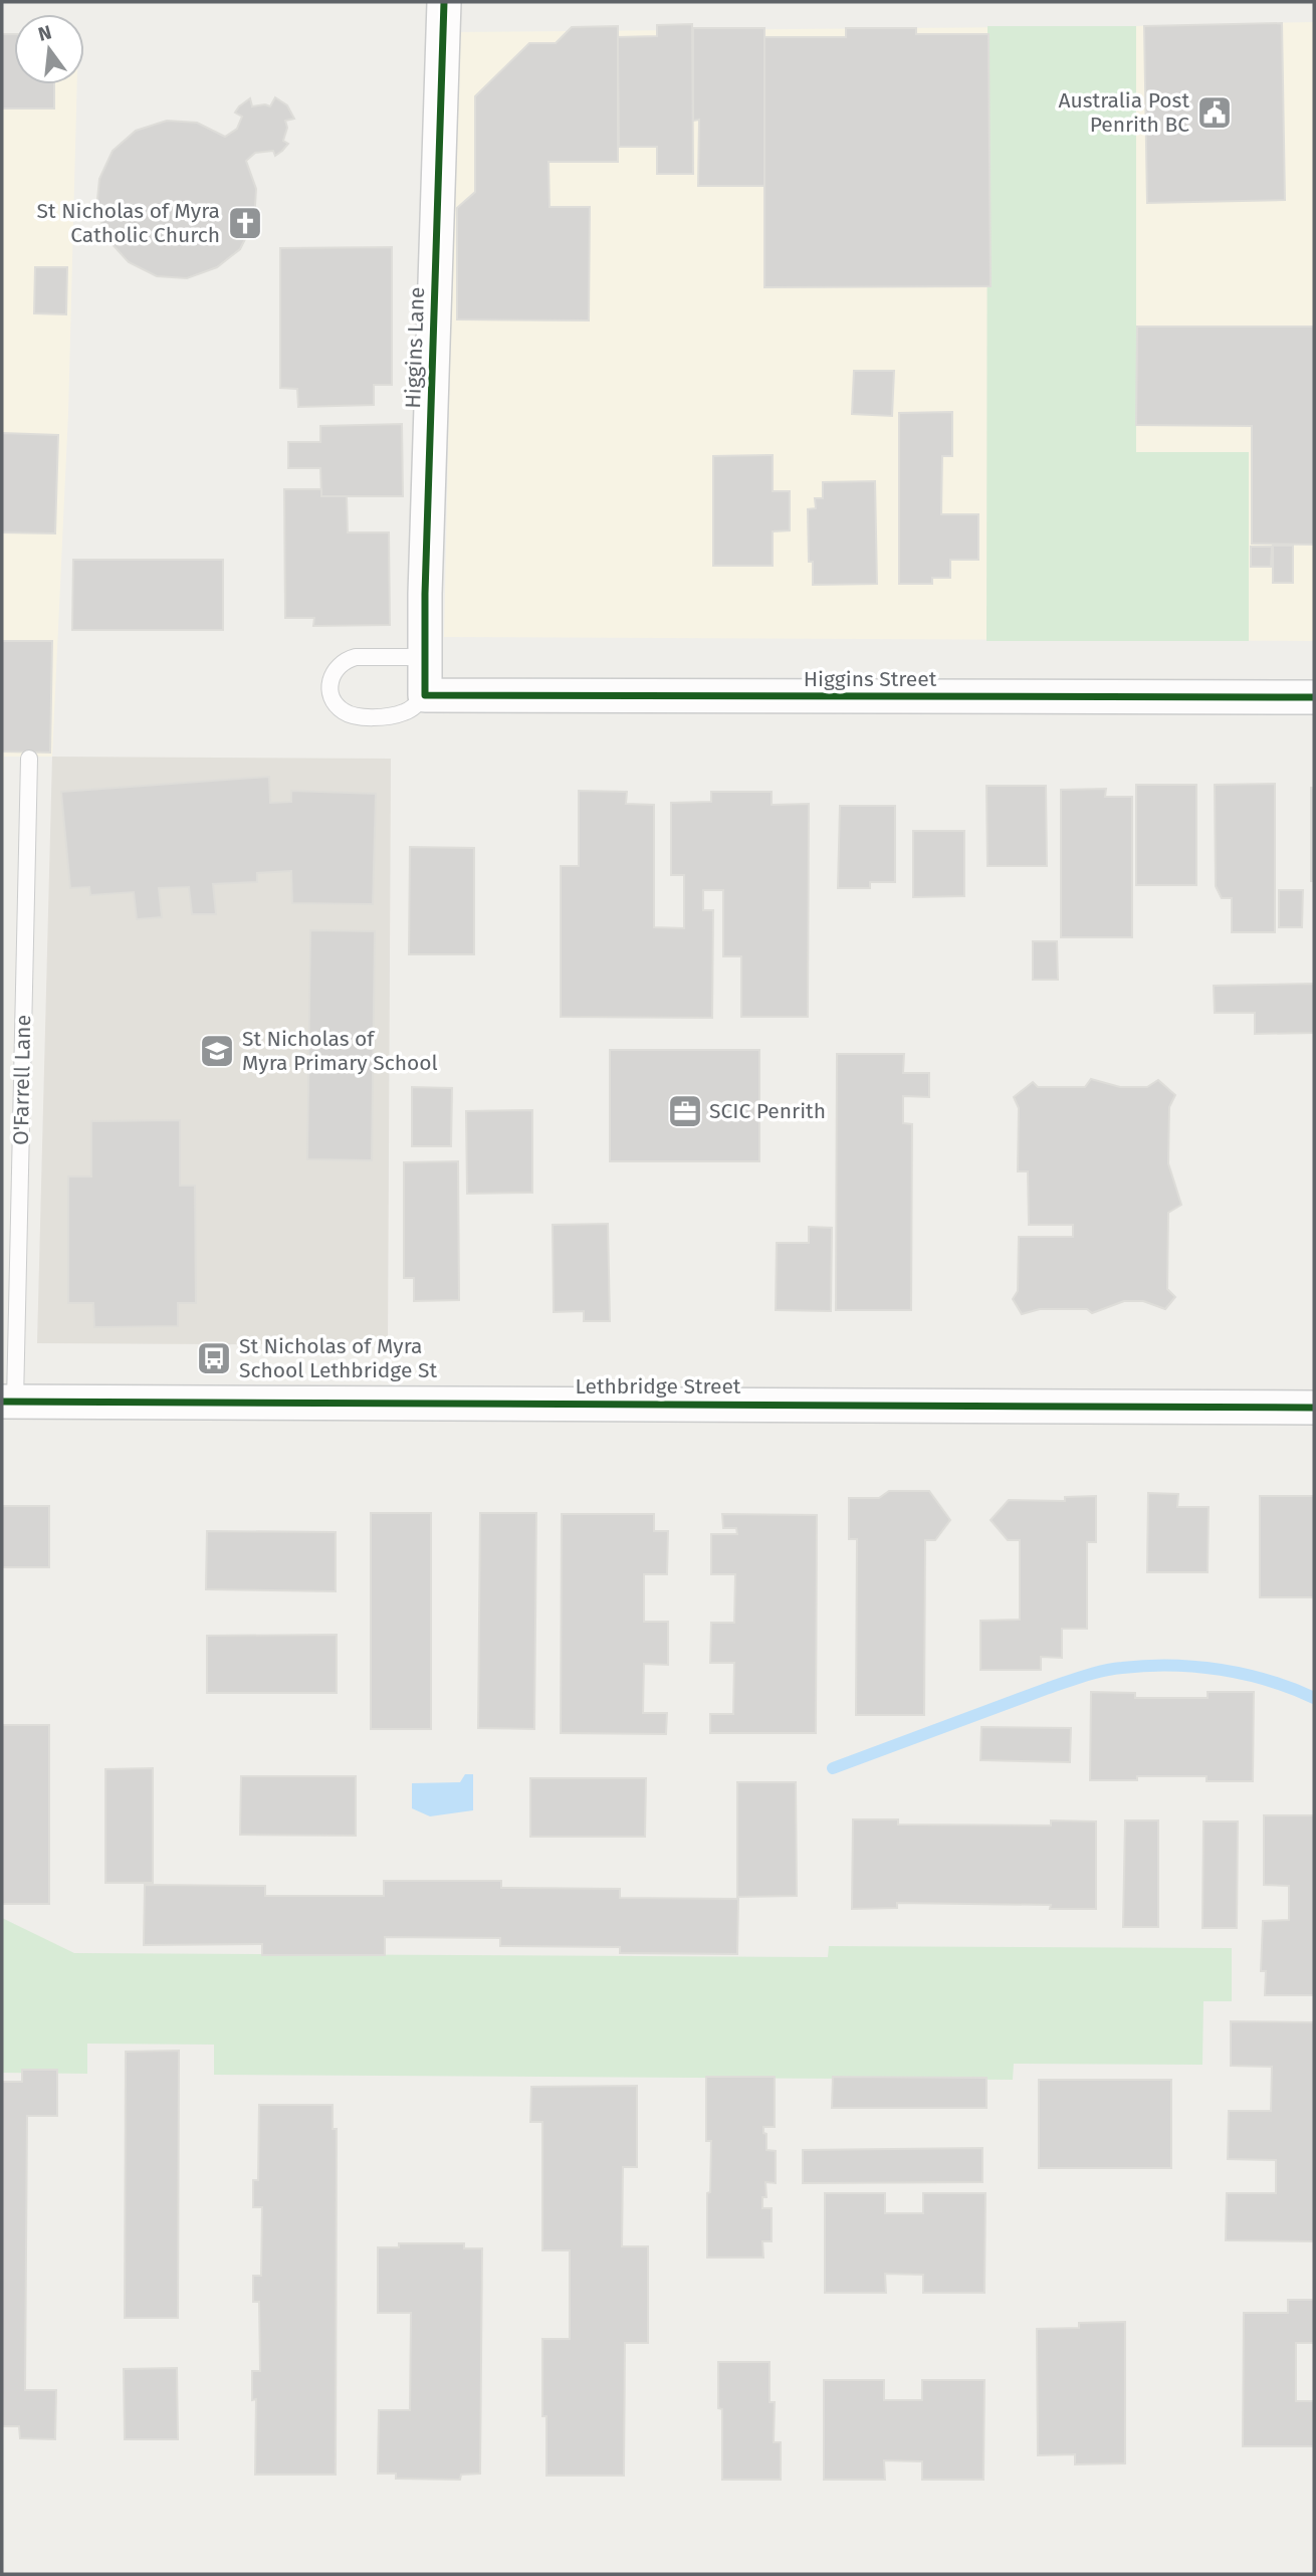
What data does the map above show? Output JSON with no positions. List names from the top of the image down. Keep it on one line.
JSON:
{"streets":{"street":["Higgins Lane","Higgins Street","Lethbridge Street"],"lane":["O'Farrell Lane"]},"crossings":[["Higgins Lane","Higgins Street"],["O'Farrell Lane","Lethbridge Street"]],"places":{"public building":["Australia Post Penrith BC"],"church":["St Nicholas of Myra Catholic Church"],"school or university":["St Nicholas of Myra Primary School"],"office":["SCIC Penrith"],"bus stop":["St Nicholas of Myra School Lethbridge St"]},"north":"top"}
